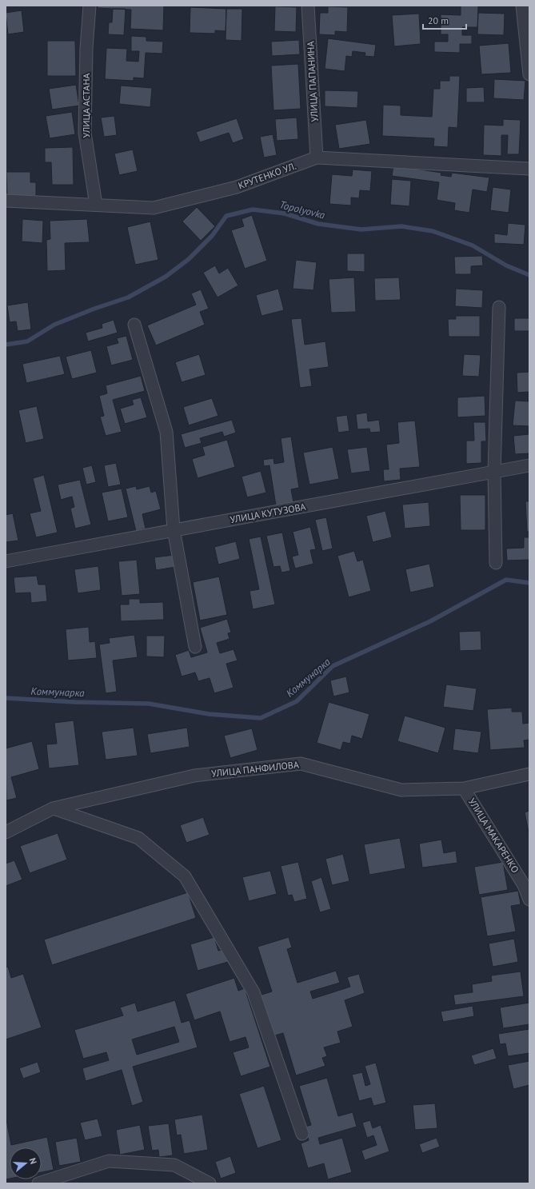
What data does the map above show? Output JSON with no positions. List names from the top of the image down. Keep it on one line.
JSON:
{"streets":{"street":["УЛИЦА ПАПАНИНА","УЛИЦА АСТАНА","КРУТЕНКО УЛ.","УЛИЦА КУТУЗОВА","УЛИЦА ПАНФИЛОВА","УЛИЦА МАКАРЕНКО"]},"crossings":[["УЛИЦА ПАПАНИНА","КРУТЕНКО УЛ."],["УЛИЦА АСТАНА","КРУТЕНКО УЛ."],["УЛИЦА ПАНФИЛОВА","УЛИЦА МАКАРЕНКО"]],"water":["Topolyovka","Коммунарка"],"scale_bar":"20 m","north":"right"}
